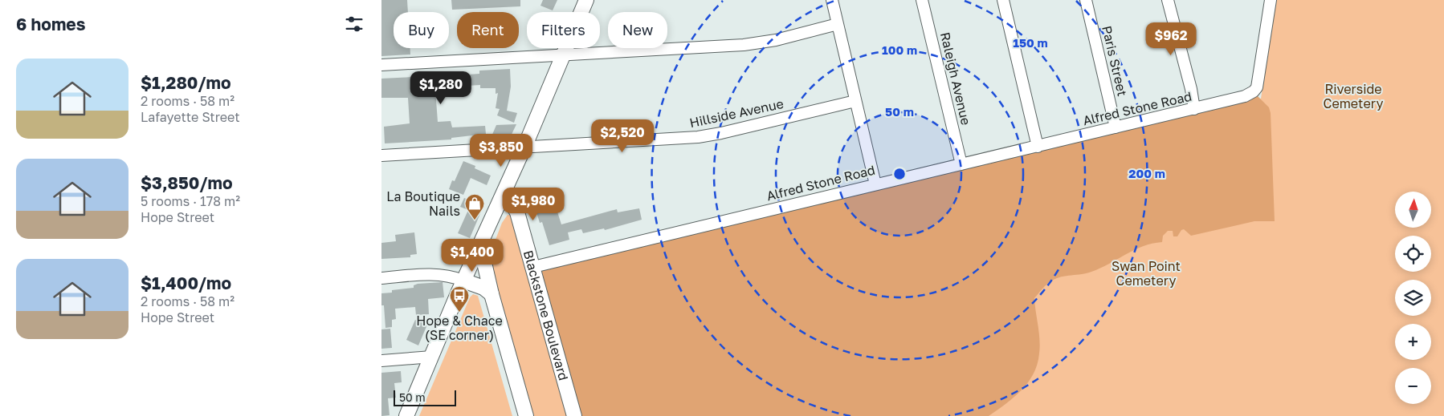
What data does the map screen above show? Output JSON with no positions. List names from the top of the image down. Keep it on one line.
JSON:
{"streets":{"main road":["Blackstone Boulevard"],"street":["Paris Street","Raleigh Avenue","Alfred Stone Road","Hillside Avenue"]},"crossings":[["Paris Street","Alfred Stone Road"],["Raleigh Avenue","Alfred Stone Road"],["Alfred Stone Road","Blackstone Boulevard"]],"parks":["Riverside Cemetery","Swan Point Cemetery"],"places":{"shop":["La Boutique Nails"],"bus stop":["Hope & Chace (SE corner)"]},"scale_bar":"50 m","north":"top","page":{"heading":"6 homes","chip":["Buy","Rent","Filters","New"],"price":["$962","$1,280","$2,520","$3,850","$1,980","$1,400"],"list":[{"name":"$1,280/mo","note":"2 rooms · 58 m² · Lafayette Street"},{"name":"$3,850/mo","note":"5 rooms · 178 m² · Hope Street"},{"name":"$1,400/mo","note":"2 rooms · 58 m² · Hope Street"}],"map_buttons":["+","−"],"scale":"50 m"},"rings":["150 m","100 m","50 m","200 m"]}
